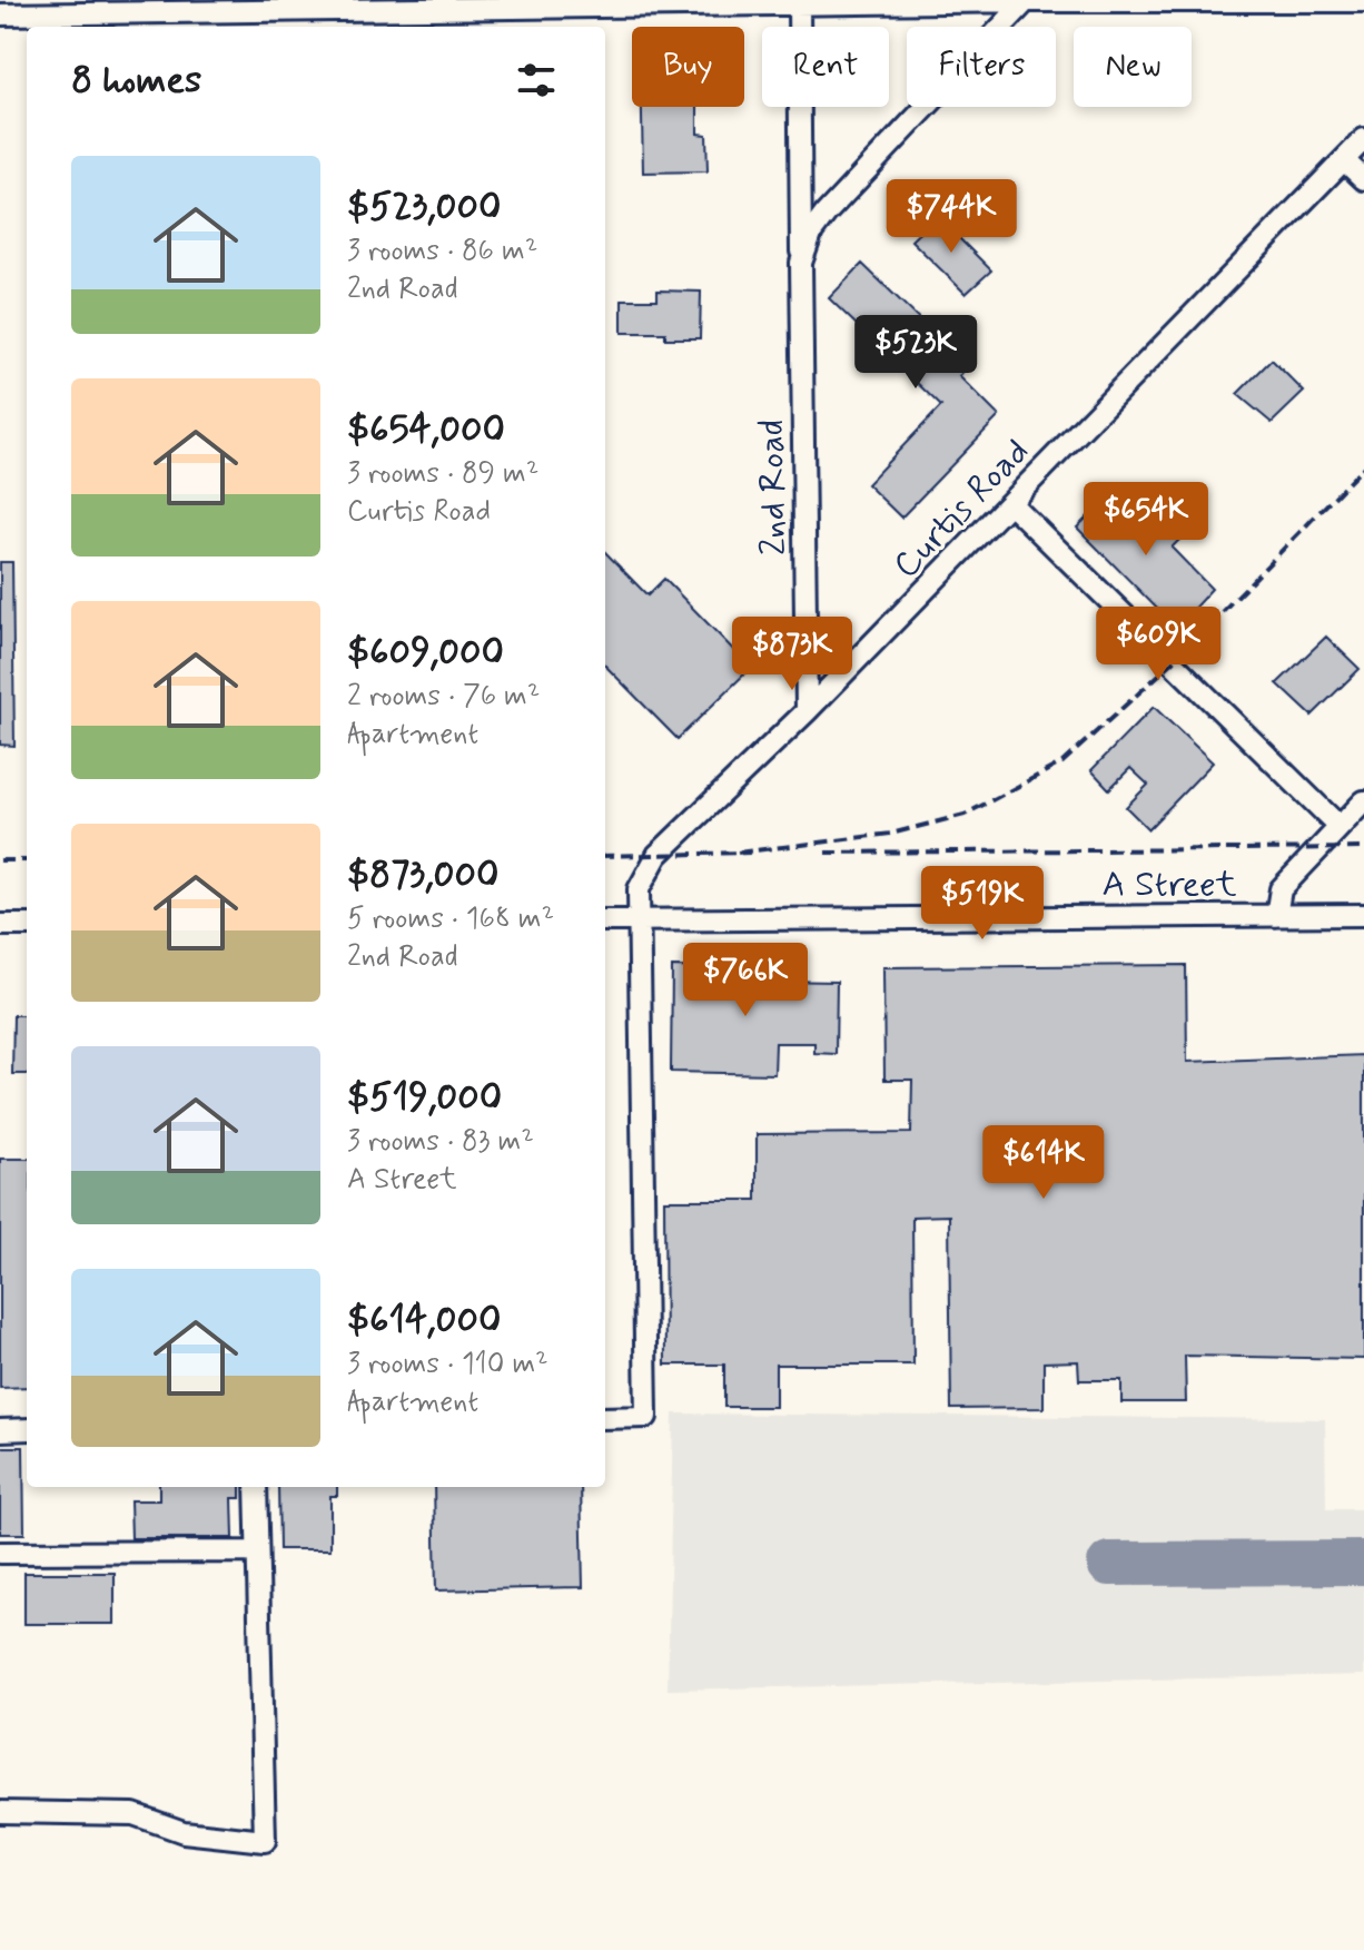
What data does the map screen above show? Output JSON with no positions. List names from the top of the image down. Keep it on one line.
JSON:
{"streets":{"street":["2nd Road","Curtis Road","A Street"]},"crossings":[["2nd Road","Curtis Road"],["Curtis Road","A Street"]],"page":{"chip":["Buy","Rent","Filters","New"],"heading":"8 homes","list":[{"name":"$523,000","note":"3 rooms · 86 m² · 2nd Road"},{"name":"$654,000","note":"3 rooms · 89 m² · Curtis Road"},{"name":"$609,000","note":"2 rooms · 76 m² · Apartment"},{"name":"$873,000","note":"5 rooms · 168 m² · 2nd Road"},{"name":"$519,000","note":"3 rooms · 83 m² · A Street"},{"name":"$614,000","note":"3 rooms · 110 m² · Apartment"}],"price":["$744K","$523K","$654K","$609K","$873K","$519K","$766K","$614K"]}}
